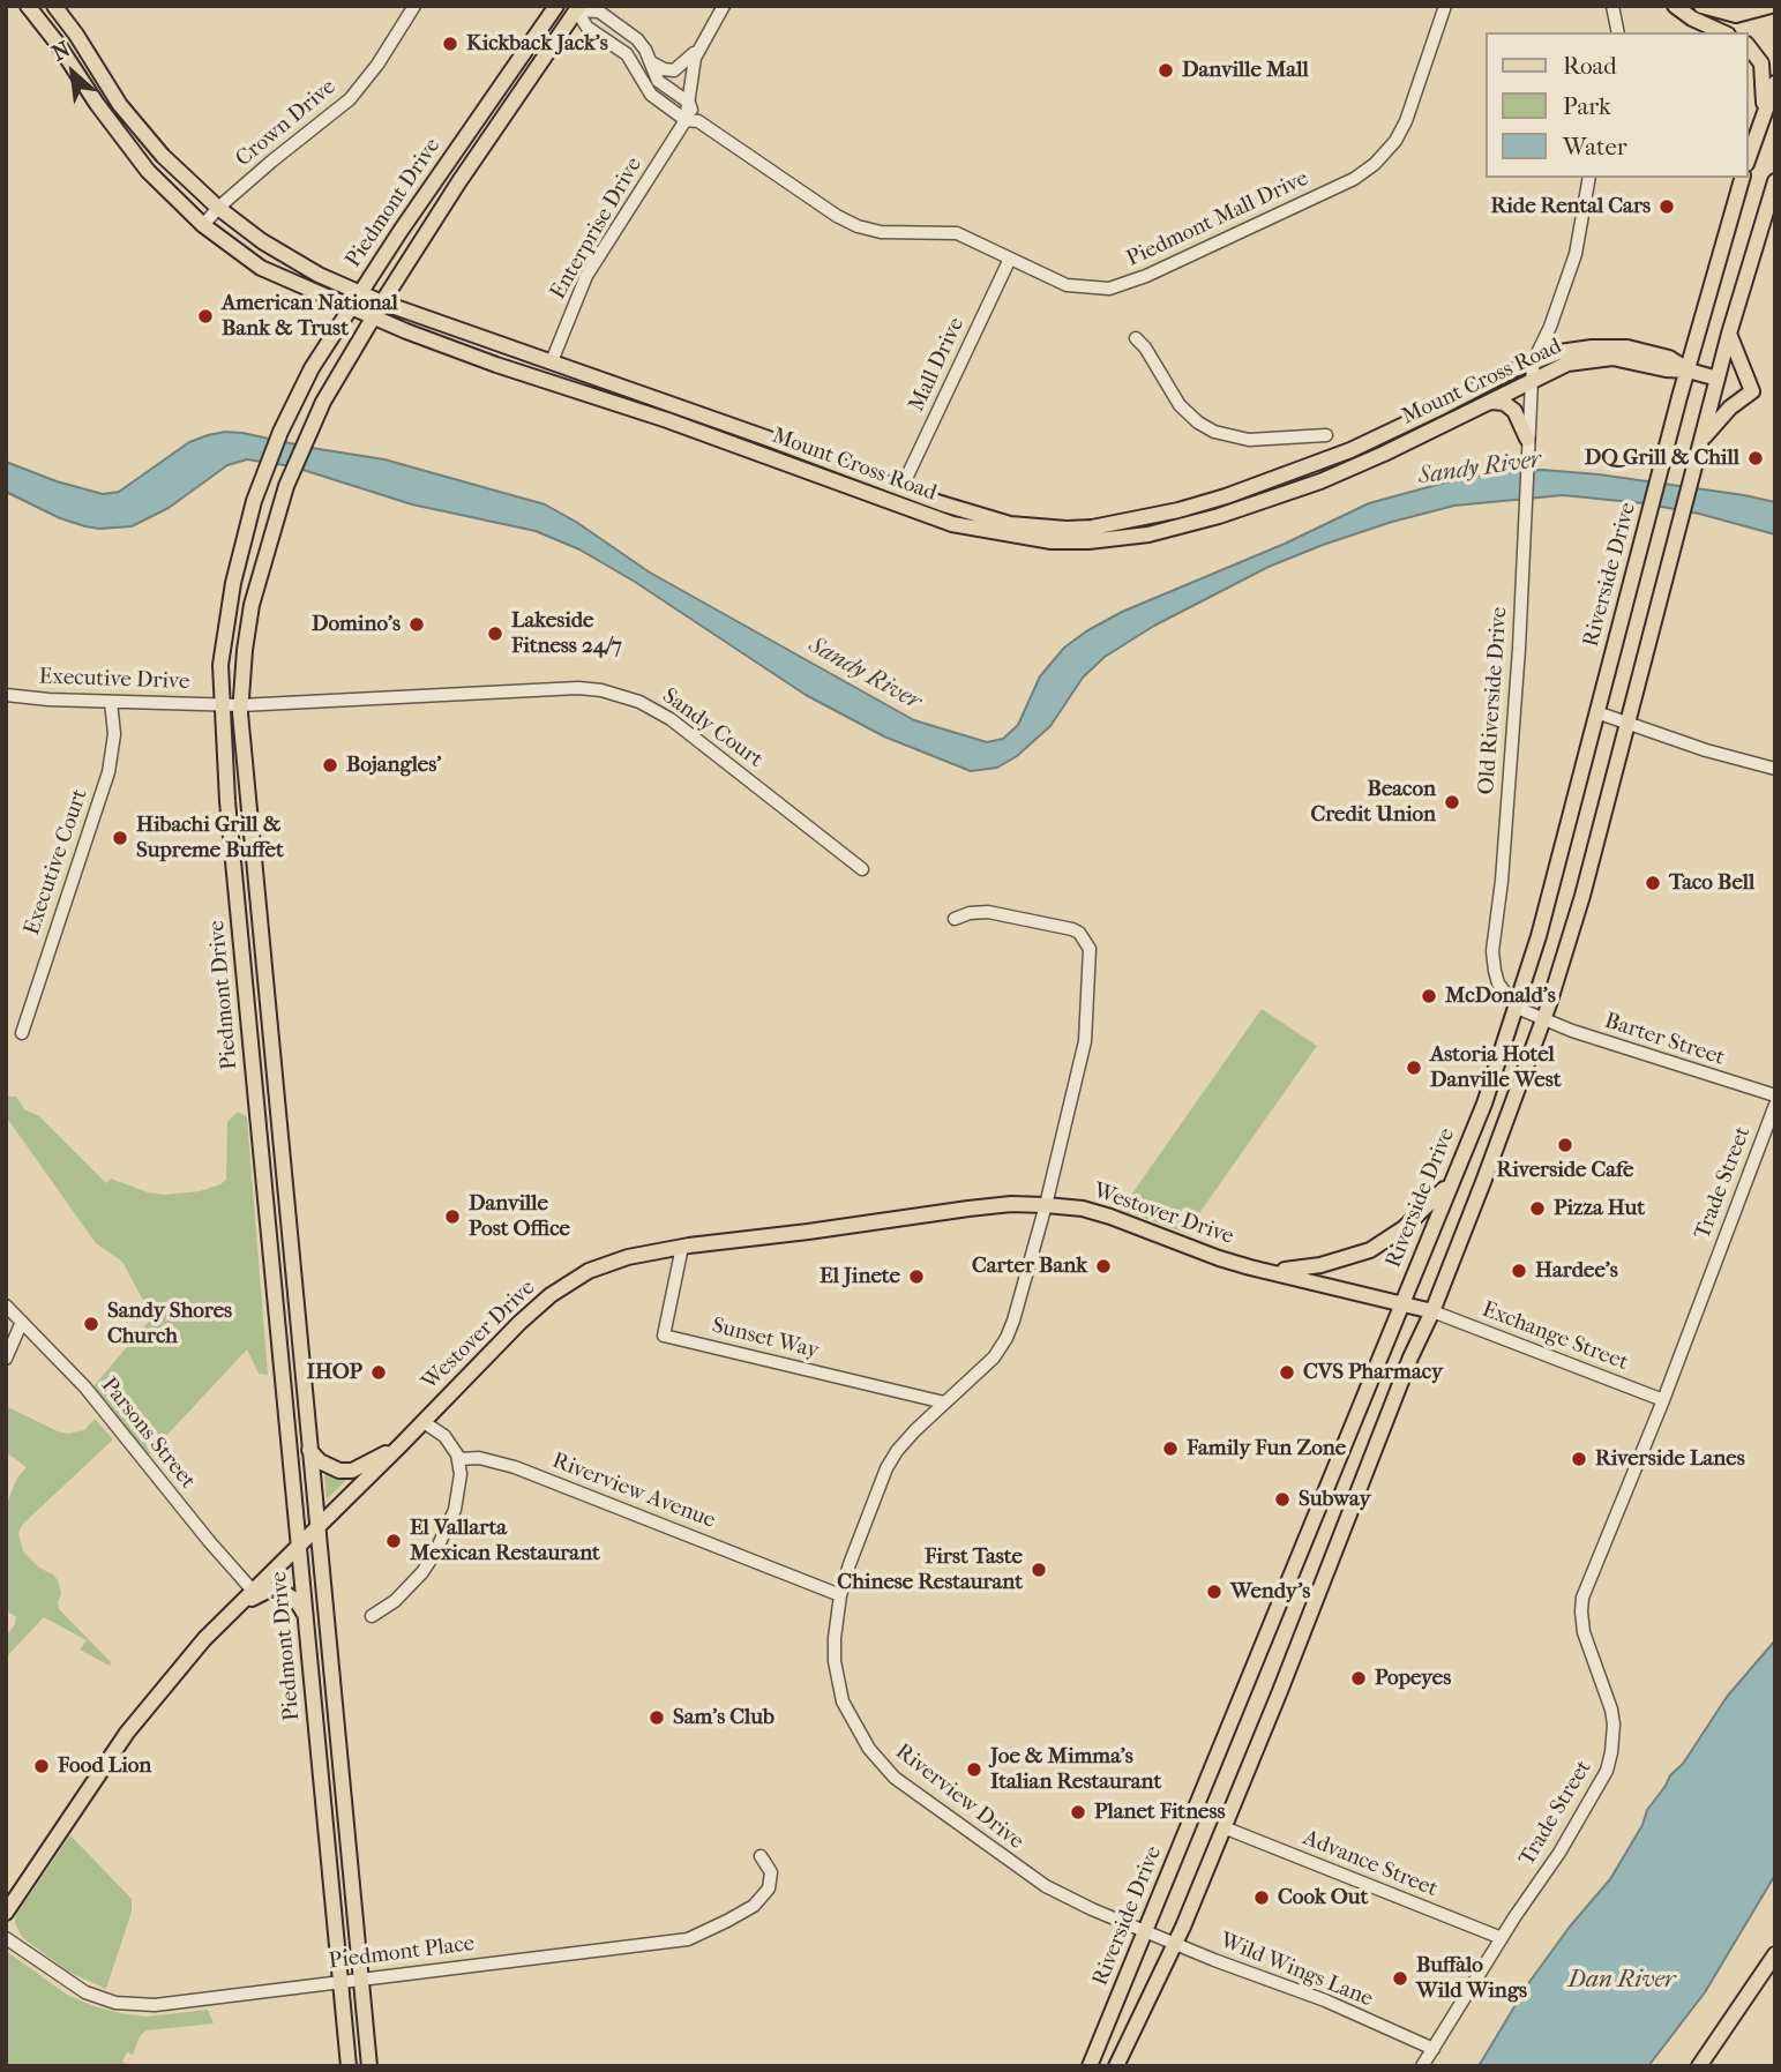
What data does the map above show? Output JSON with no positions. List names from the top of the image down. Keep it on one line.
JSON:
{"streets":{"main road":["Piedmont Drive","Mount Cross Road","Riverside Drive","Westover Drive"],"street":["Crown Drive","Piedmont Mall Drive","Enterprise Drive","Mall Drive","Executive Drive","Old Riverside Drive","Sandy Court","Executive Court","Barter Street","Trade Street","Exchange Street","Sunset Way","Parsons Street","Riverview Avenue","Riverview Drive","Advance Street","Piedmont Place","Wild Wings Lane"]},"crossings":[["Crown Drive","Mount Cross Road"],["Piedmont Drive","Piedmont Mall Drive"],["Piedmont Drive","Mount Cross Road"],["Piedmont Drive","Executive Drive"],["Piedmont Drive","Sandy Court"],["Piedmont Drive","Westover Drive"],["Piedmont Drive","Piedmont Place"],["Piedmont Mall Drive","Enterprise Drive"],["Piedmont Mall Drive","Mall Drive"],["Enterprise Drive","Mount Cross Road"],["Mall Drive","Mount Cross Road"],["Mount Cross Road","Riverside Drive"],["Mount Cross Road","Old Riverside Drive"],["Riverside Drive","Old Riverside Drive"],["Riverside Drive","Westover Drive"],["Riverside Drive","Riverview Drive"],["Riverside Drive","Wild Wings Lane"],["Executive Drive","Sandy Court"],["Executive Drive","Executive Court"],["Trade Street","Exchange Street"],["Trade Street","Advance Street"],["Trade Street","Wild Wings Lane"],["Westover Drive","Exchange Street"],["Westover Drive","Sunset Way"],["Westover Drive","Parsons Street"],["Westover Drive","Riverview Drive"],["Sunset Way","Riverview Drive"],["Riverview Avenue","Riverview Drive"],["Riverview Drive","Wild Wings Lane"]],"water":["Sandy River","Dan River"],"places":["Kickback Jack's","Danville Mall","Ride Rental Cars","American National Bank & Trust","DQ Grill & Chill","Domino's","Lakeside Fitness 24/7","Bojangles'","Beacon Credit Union","Hibachi Grill & Supreme Buffet","Taco Bell","McDonald's","Astoria Hotel Danville West","Riverside Cafe","Pizza Hut","Danville Post Office","Carter Bank","Hardee's","El Jinete","Sandy Shores Church","IHOP","CVS Pharmacy","Family Fun Zone","Riverside Lanes","Subway","El Vallarta Mexican Restaurant","First Taste Chinese Restaurant","Wendy's","Popeyes","Sam's Club","Food Lion","Joe & Mimma's Italian Restaurant","Planet Fitness","Cook Out","Buffalo Wild Wings"],"legend":["Road","Park","Water"],"north":"top left"}
